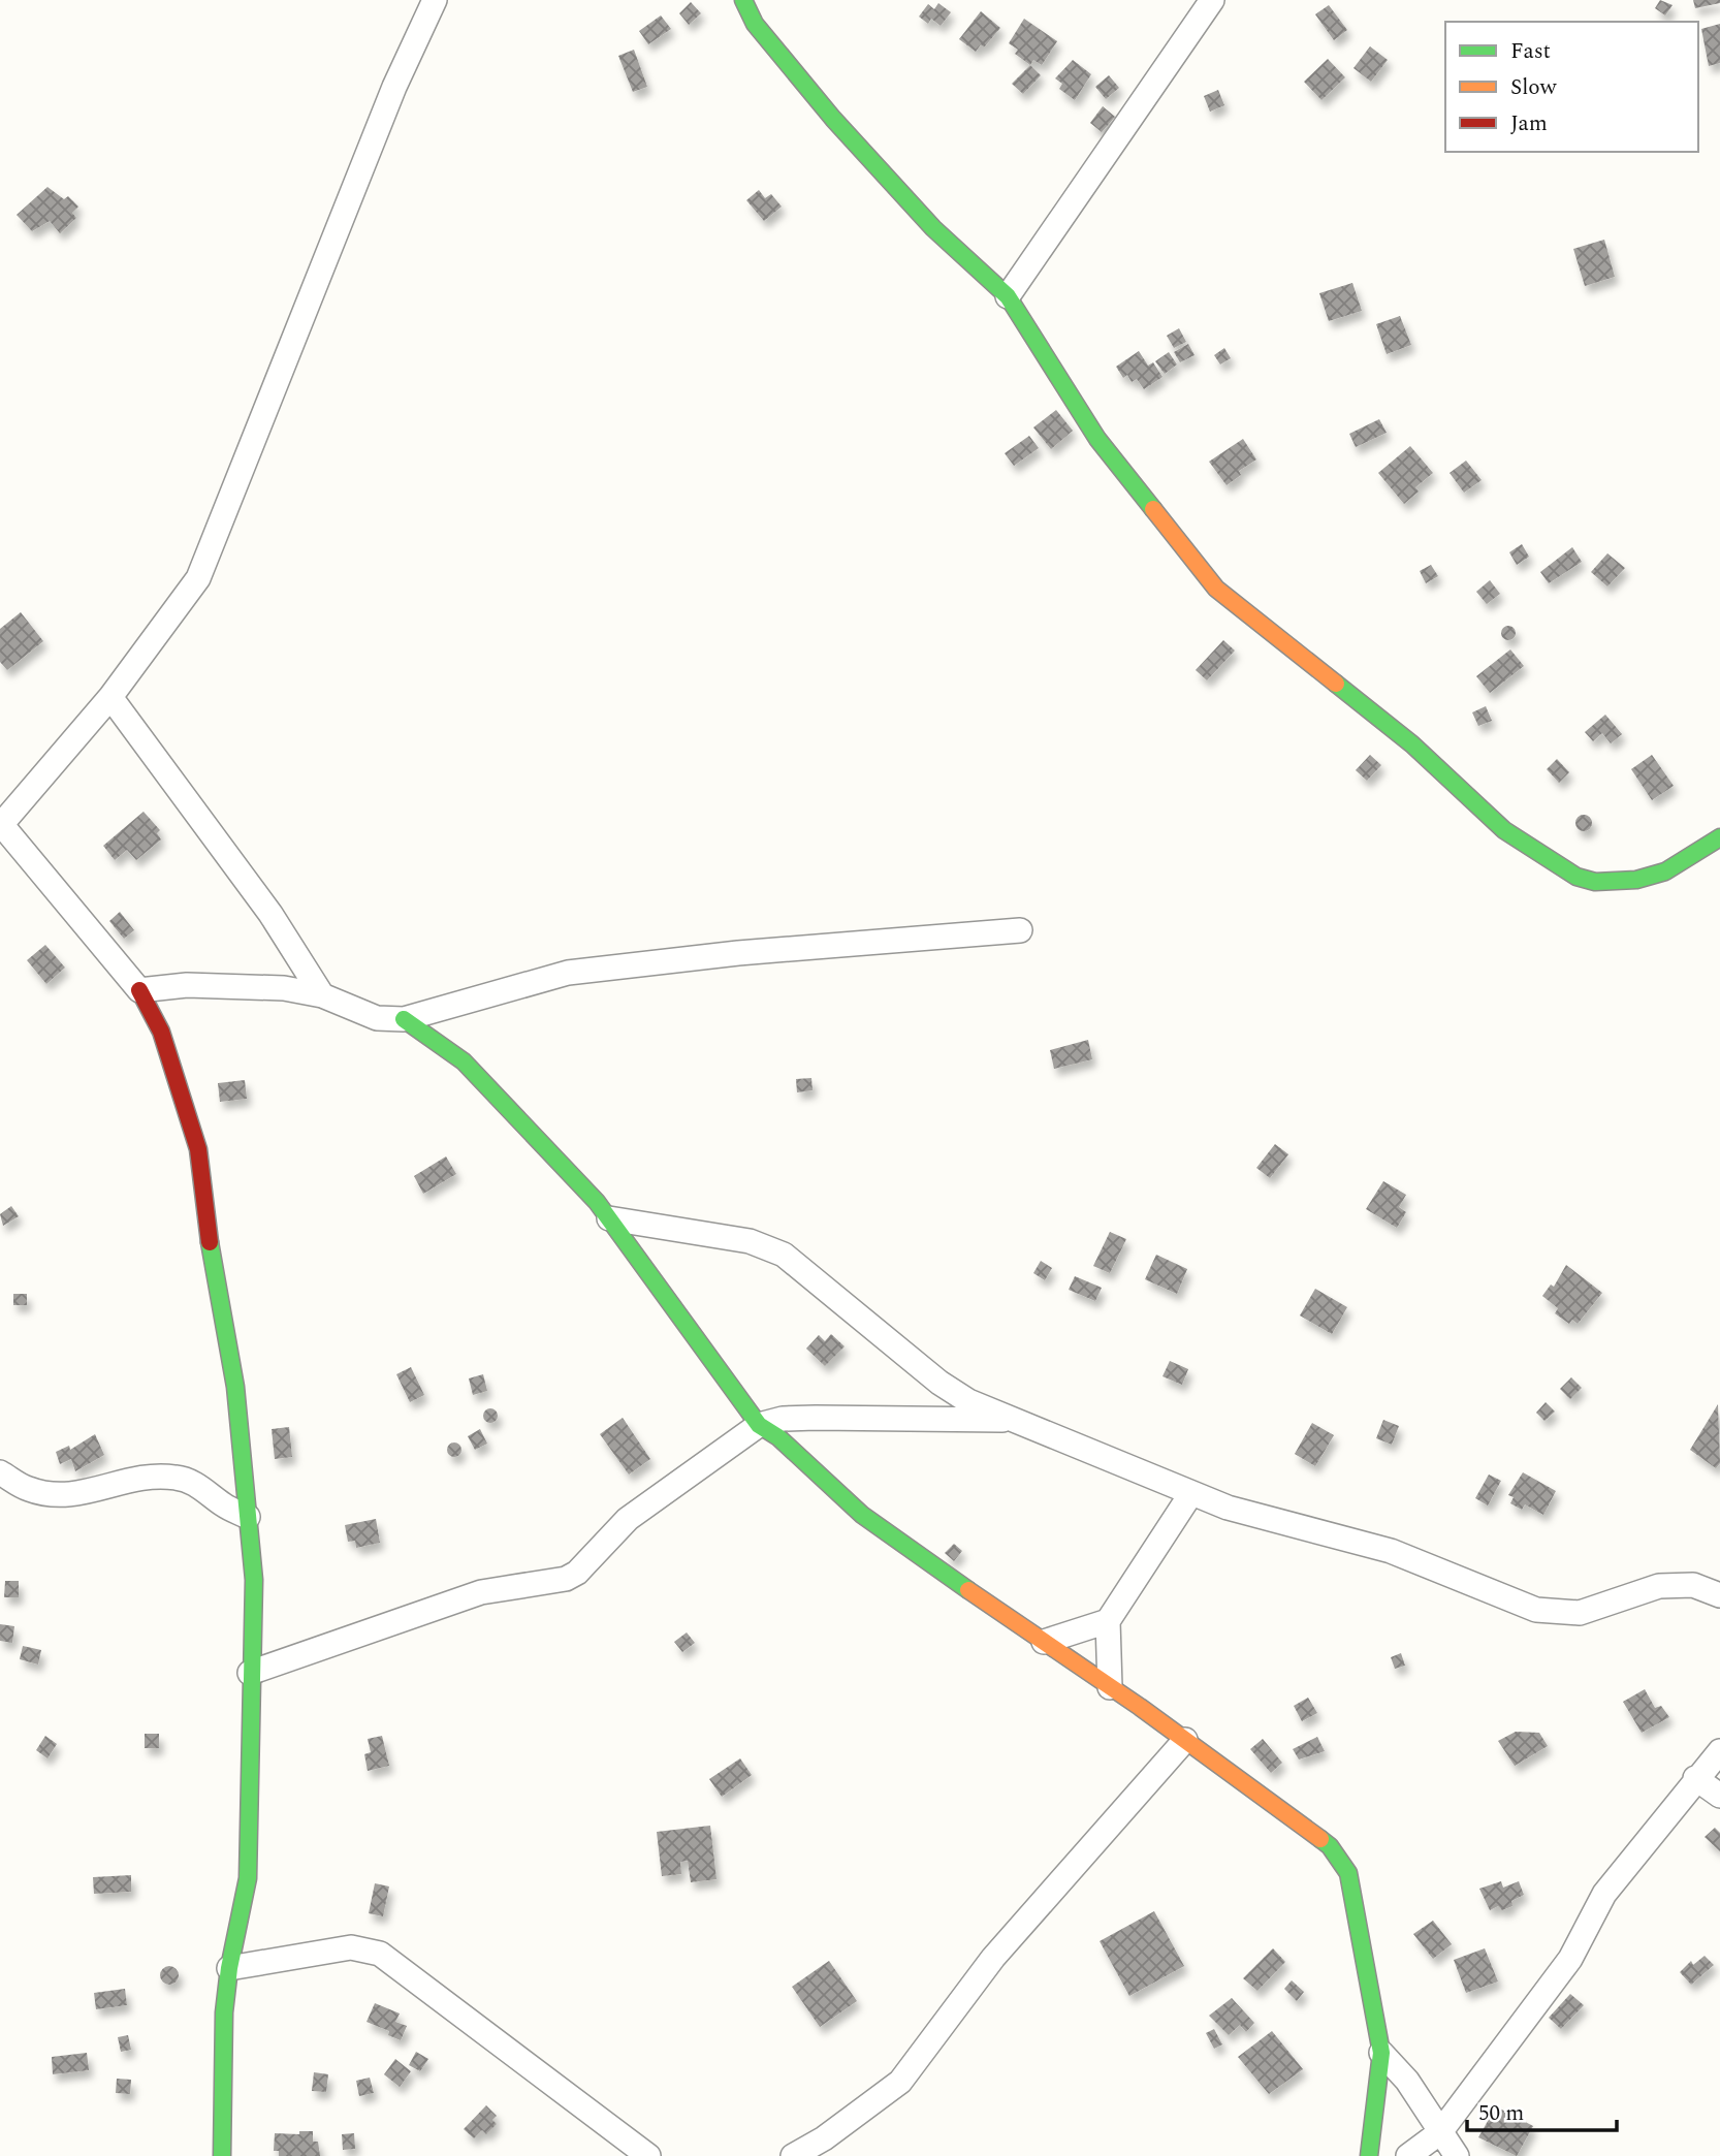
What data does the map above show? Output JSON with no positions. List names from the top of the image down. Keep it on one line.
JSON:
{"legend":["Fast","Slow","Jam"],"scale_bar":"50 m"}
